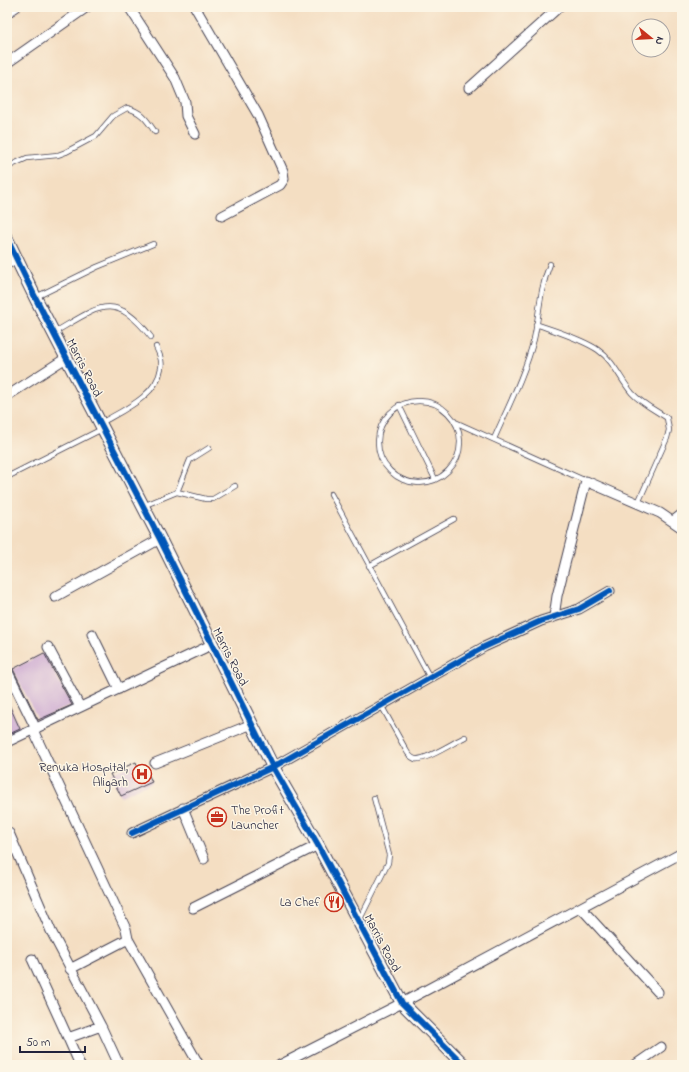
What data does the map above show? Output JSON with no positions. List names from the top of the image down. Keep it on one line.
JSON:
{"streets":{"street":["Marris Road"]},"places":{"hospital":["Renuka Hospital, Aligarh"],"office":["The Profit Launcher"],"restaurant":["La Chef"]},"scale_bar":"50 m","north":"right"}
